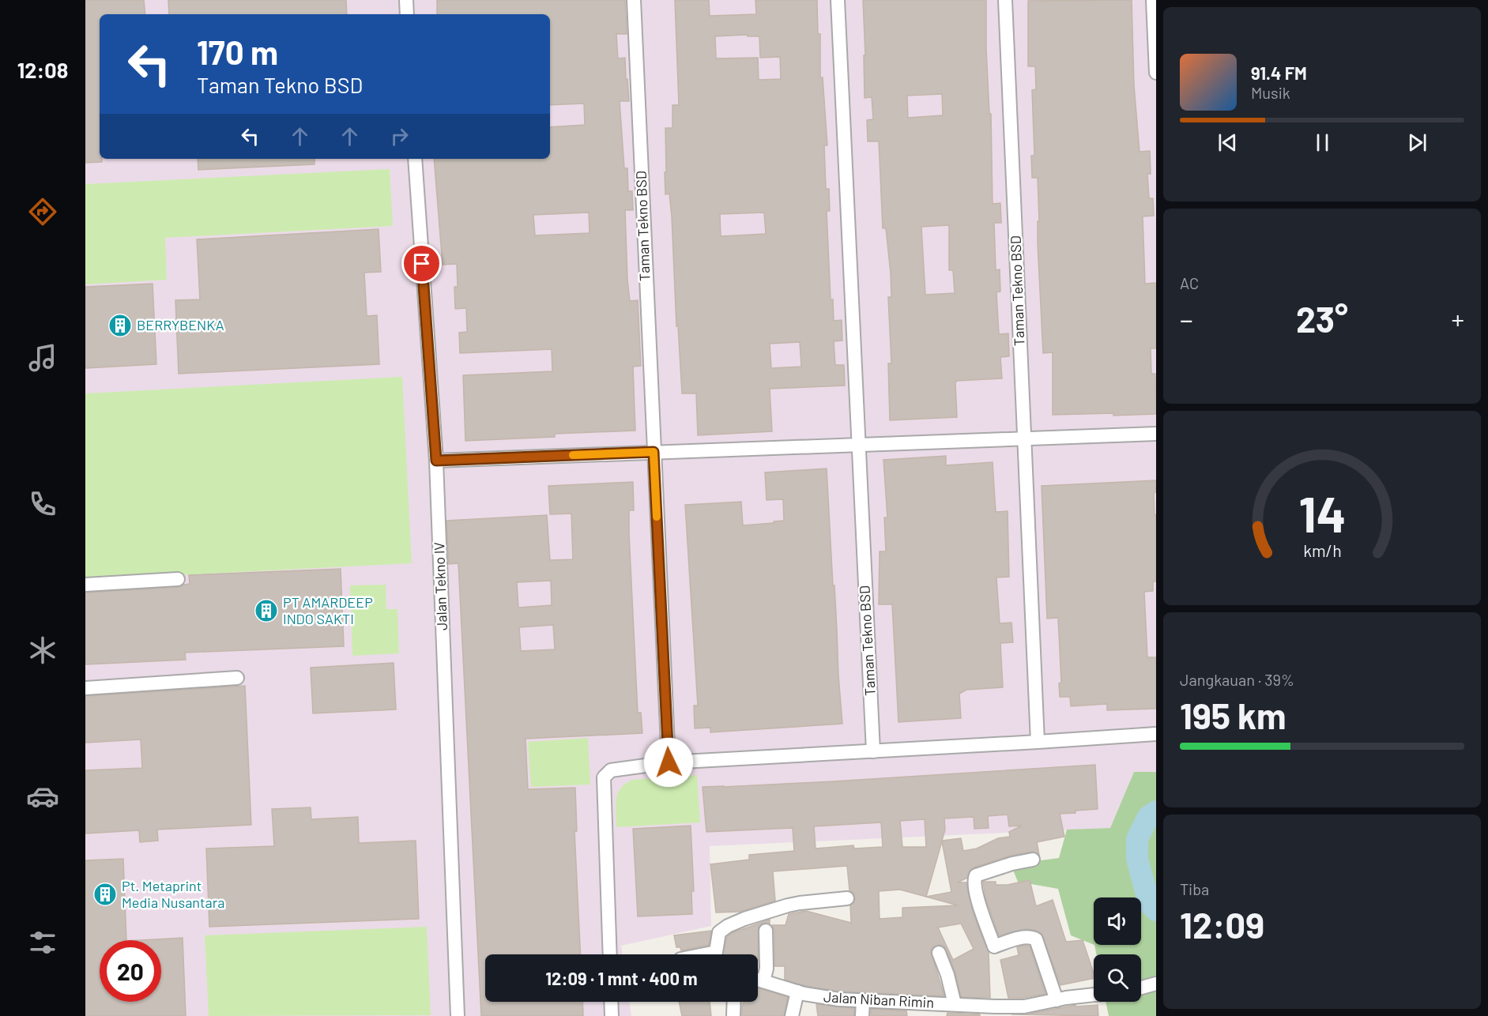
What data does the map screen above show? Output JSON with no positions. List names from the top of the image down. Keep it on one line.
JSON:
{"streets":{"street":["Taman Tekno BSD","Jalan Tekno IV","Jalan Niban Rimin"]},"places":{"building":["BERRYBENKA","PT AMARDEEP INDO SAKTI","Pt. Metaprint Media Nusantara"]},"page":{"tabs":"12:08","turn":["170 m","Taman Tekno BSD"],"song":["91.4 FM","Musik"],"tile":["AC",["Jangkauan · 39%","195 km"],["Tiba","12:09"]],"heat":["−","23°","+"],"limit":"20","trip":"12:09 · 1 mnt · 400 m","gauge":["14","km/h"]}}
